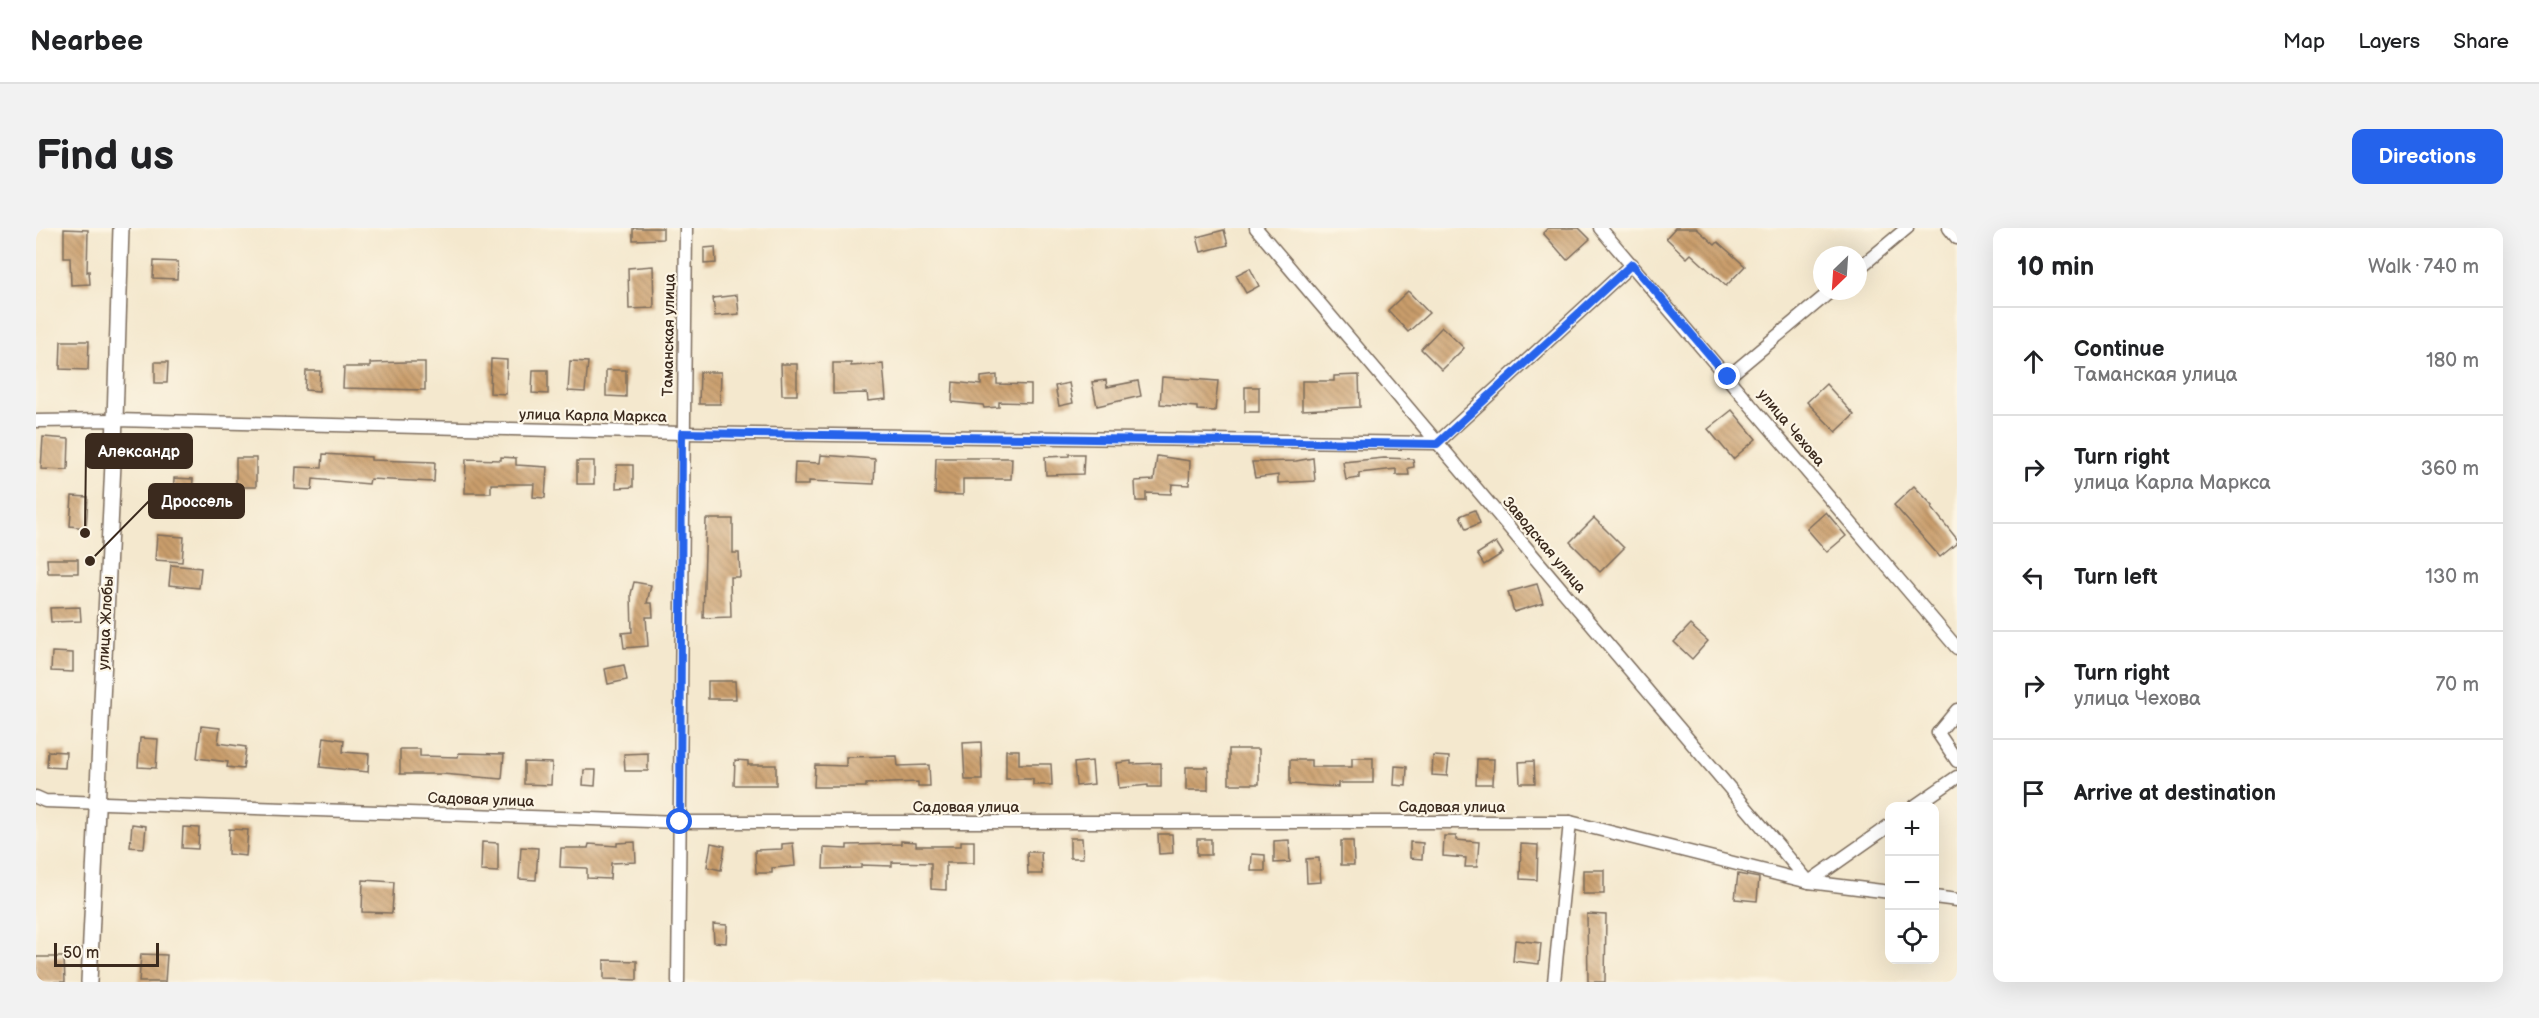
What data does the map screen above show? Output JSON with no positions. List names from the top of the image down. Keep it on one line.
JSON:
{"streets":{"street":["Таманская улица","улица Карла Маркса","улица Чехова","Заводская улица","улица Жлобы","Садовая улица"]},"crossings":[["Таманская улица","улица Карла Маркса"],["Таманская улица","Садовая улица"],["улица Карла Маркса","Заводская улица"],["улица Карла Маркса","улица Жлобы"],["Заводская улица","Садовая улица"],["улица Жлобы","Садовая улица"]],"places":["Александр","Дроссель"],"scale_bar":"50 m","north":"bottom left","page":{"header":"Nearbee","nav":["Map","Layers","Share"],"buttons":"Directions","title":"Find us","heading":["10 min","Walk · 740 m"],"list":[["Continue","Таманская улица","180 m"],["Turn right","улица Карла Маркса","360 m"],["Turn left","130 m"],["Turn right","улица Чехова","70 m"],"Arrive at destination"],"map_buttons":["+","−"],"scale":"50 m"}}
